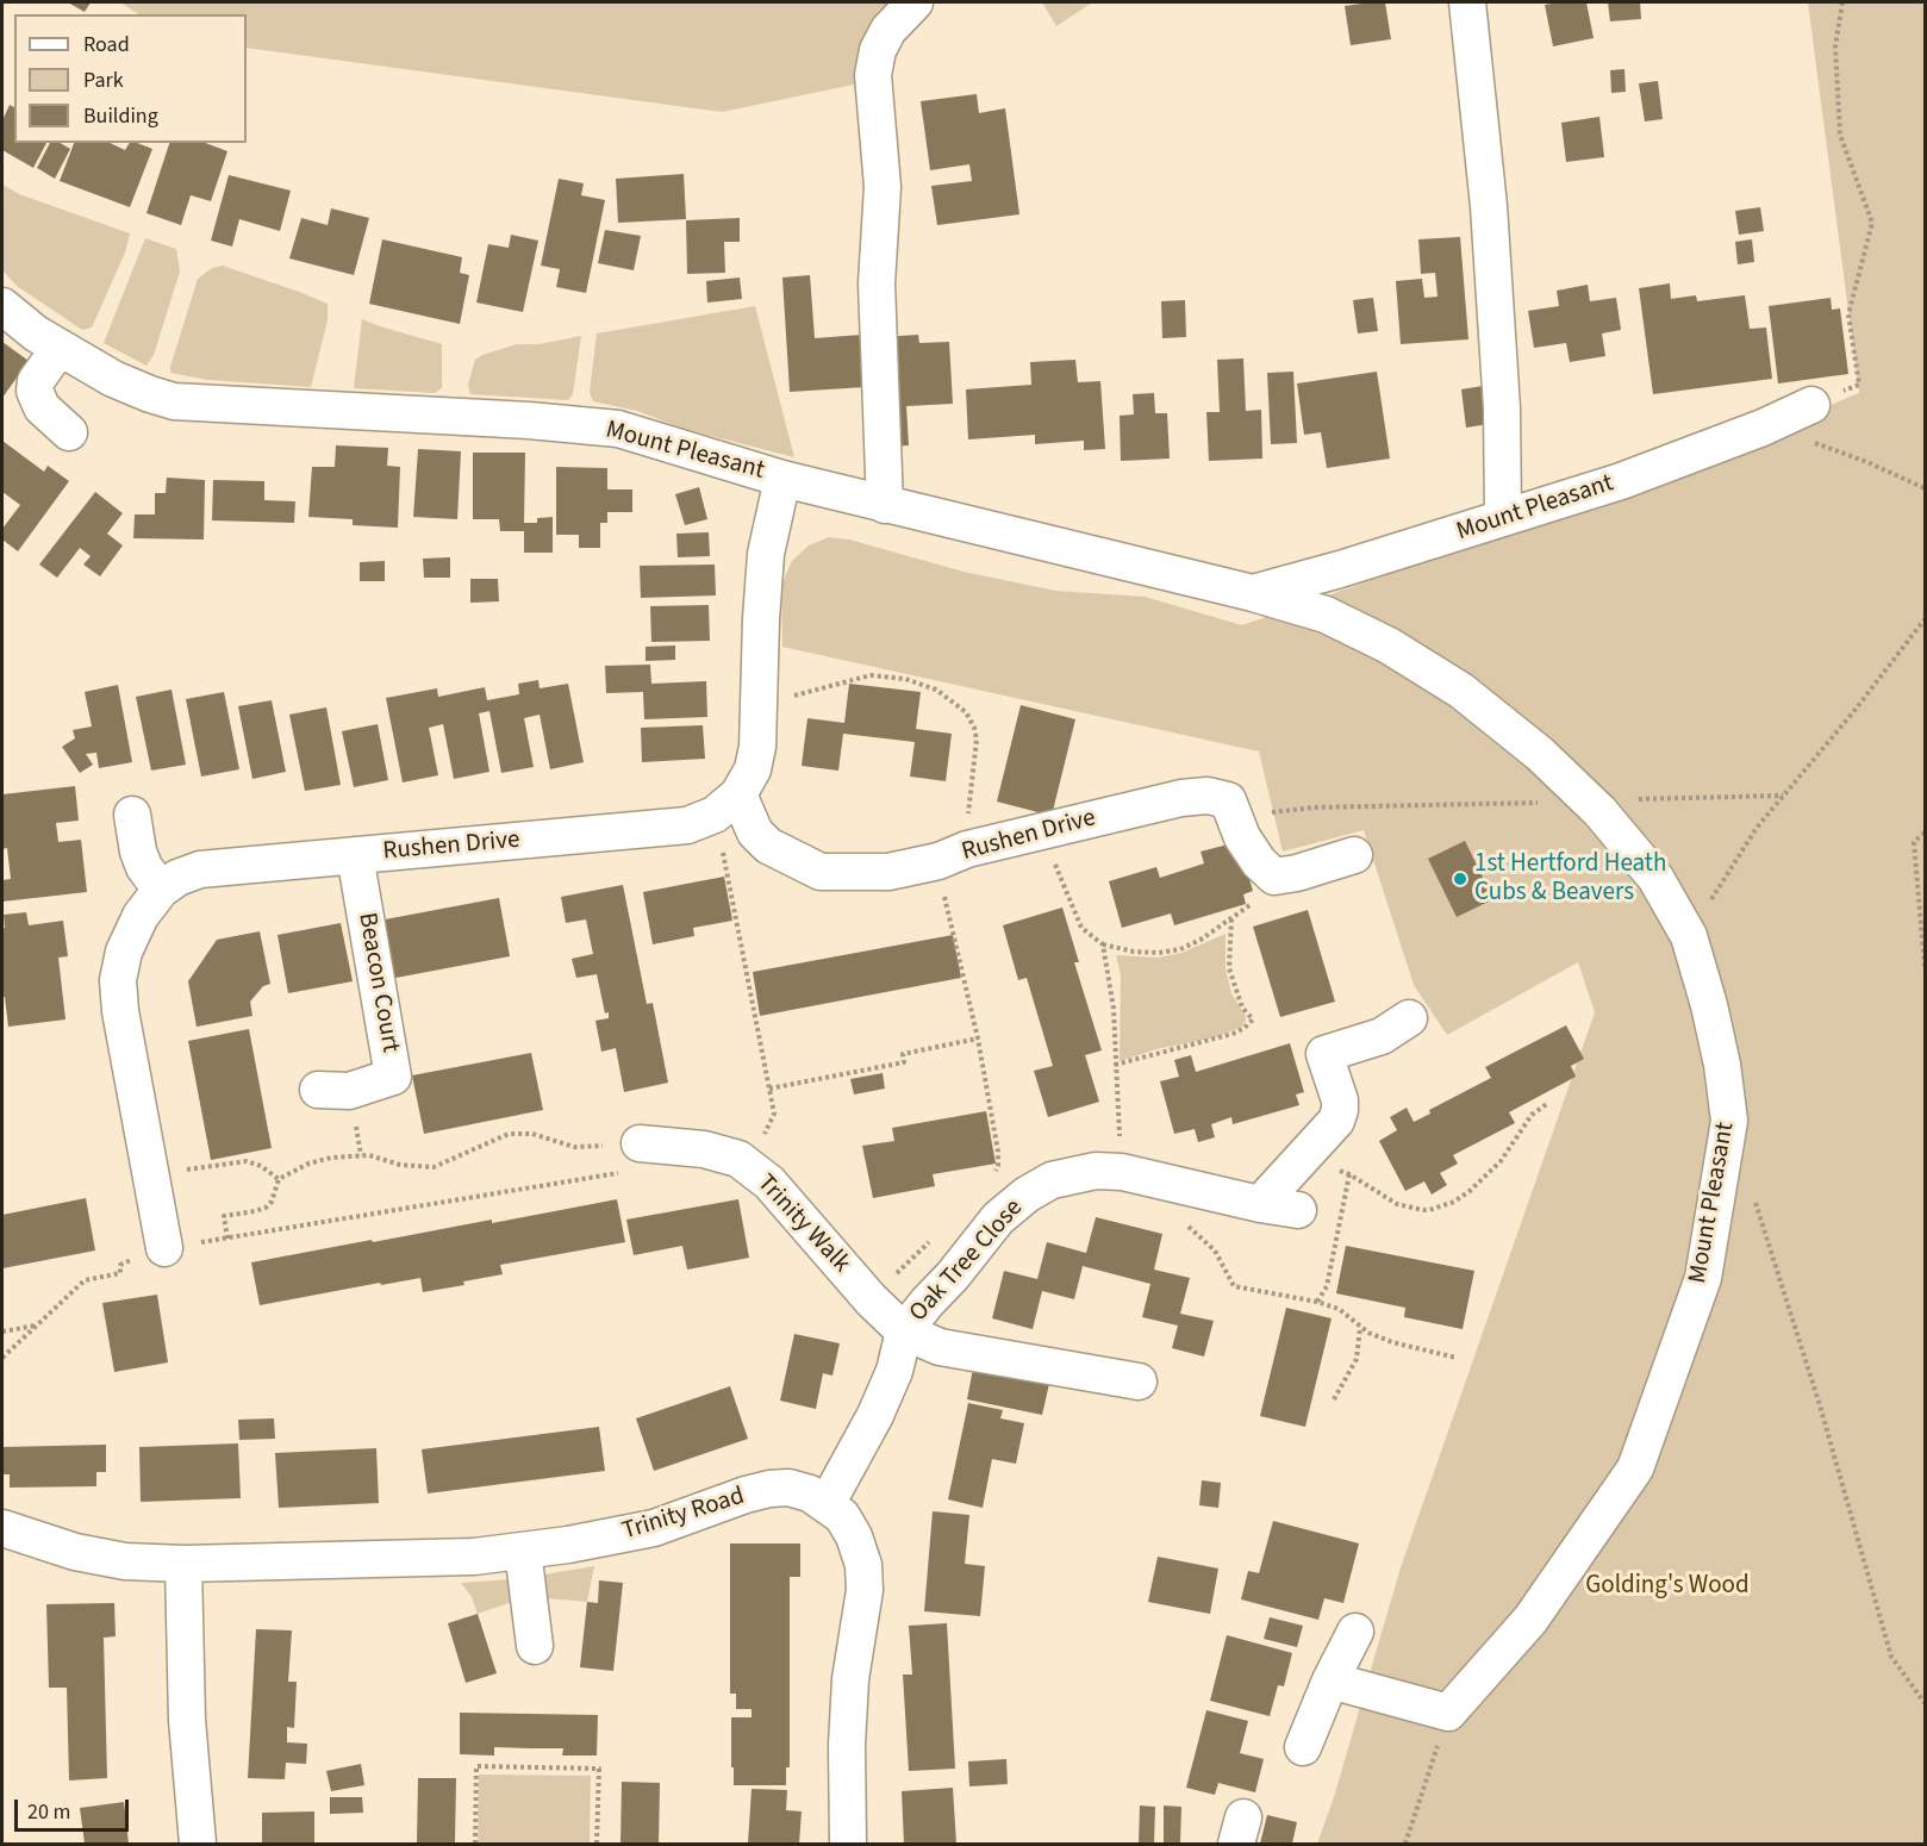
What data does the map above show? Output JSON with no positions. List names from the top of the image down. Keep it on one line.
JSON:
{"streets":{"street":["Mount Pleasant","Rushen Drive","Beacon Court","Trinity Walk","Oak Tree Close","Trinity Road"]},"crossings":[["Rushen Drive","Beacon Court"],["Trinity Walk","Oak Tree Close"],["Oak Tree Close","Trinity Road"]],"parks":["Golding's Wood"],"places":["1st Hertford Heath Cubs & Beavers"],"legend":["Road","Park","Building"],"scale_bar":"20 m"}
